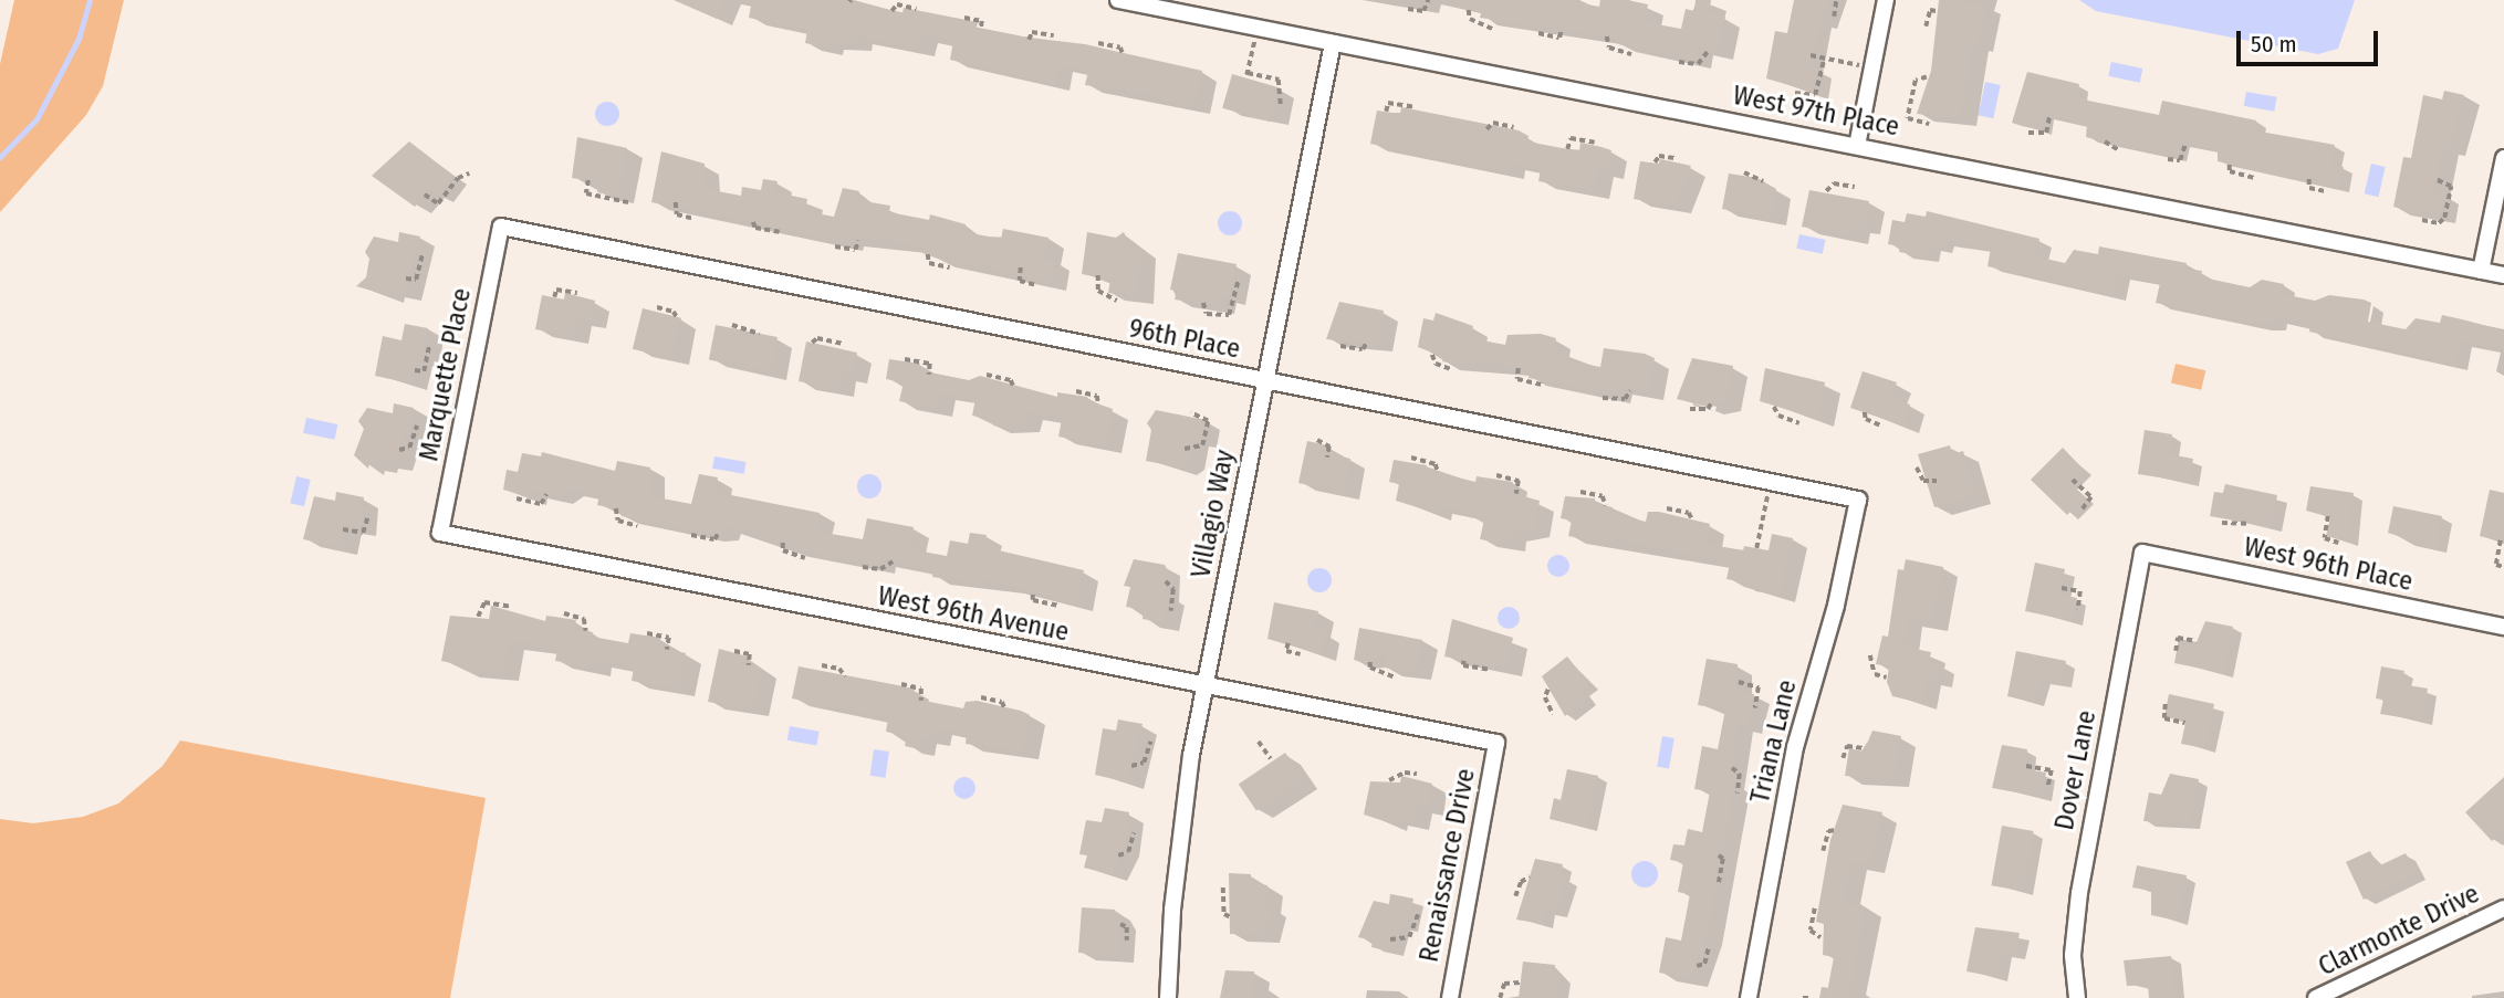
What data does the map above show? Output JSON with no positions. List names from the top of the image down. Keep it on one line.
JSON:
{"streets":{"street":["West 97th Place","96th Place","Marquette Place","Villagio Way","West 96th Place","West 96th Avenue","Triana Lane","Dover Lane","Renaissance Drive","Clarmonte Drive"]},"crossings":[["West 97th Place","Villagio Way"],["96th Place","Marquette Place"],["96th Place","Villagio Way"],["96th Place","Triana Lane"],["Marquette Place","West 96th Avenue"],["Villagio Way","West 96th Avenue"],["West 96th Place","Dover Lane"],["West 96th Avenue","Renaissance Drive"]],"scale_bar":"50 m"}
